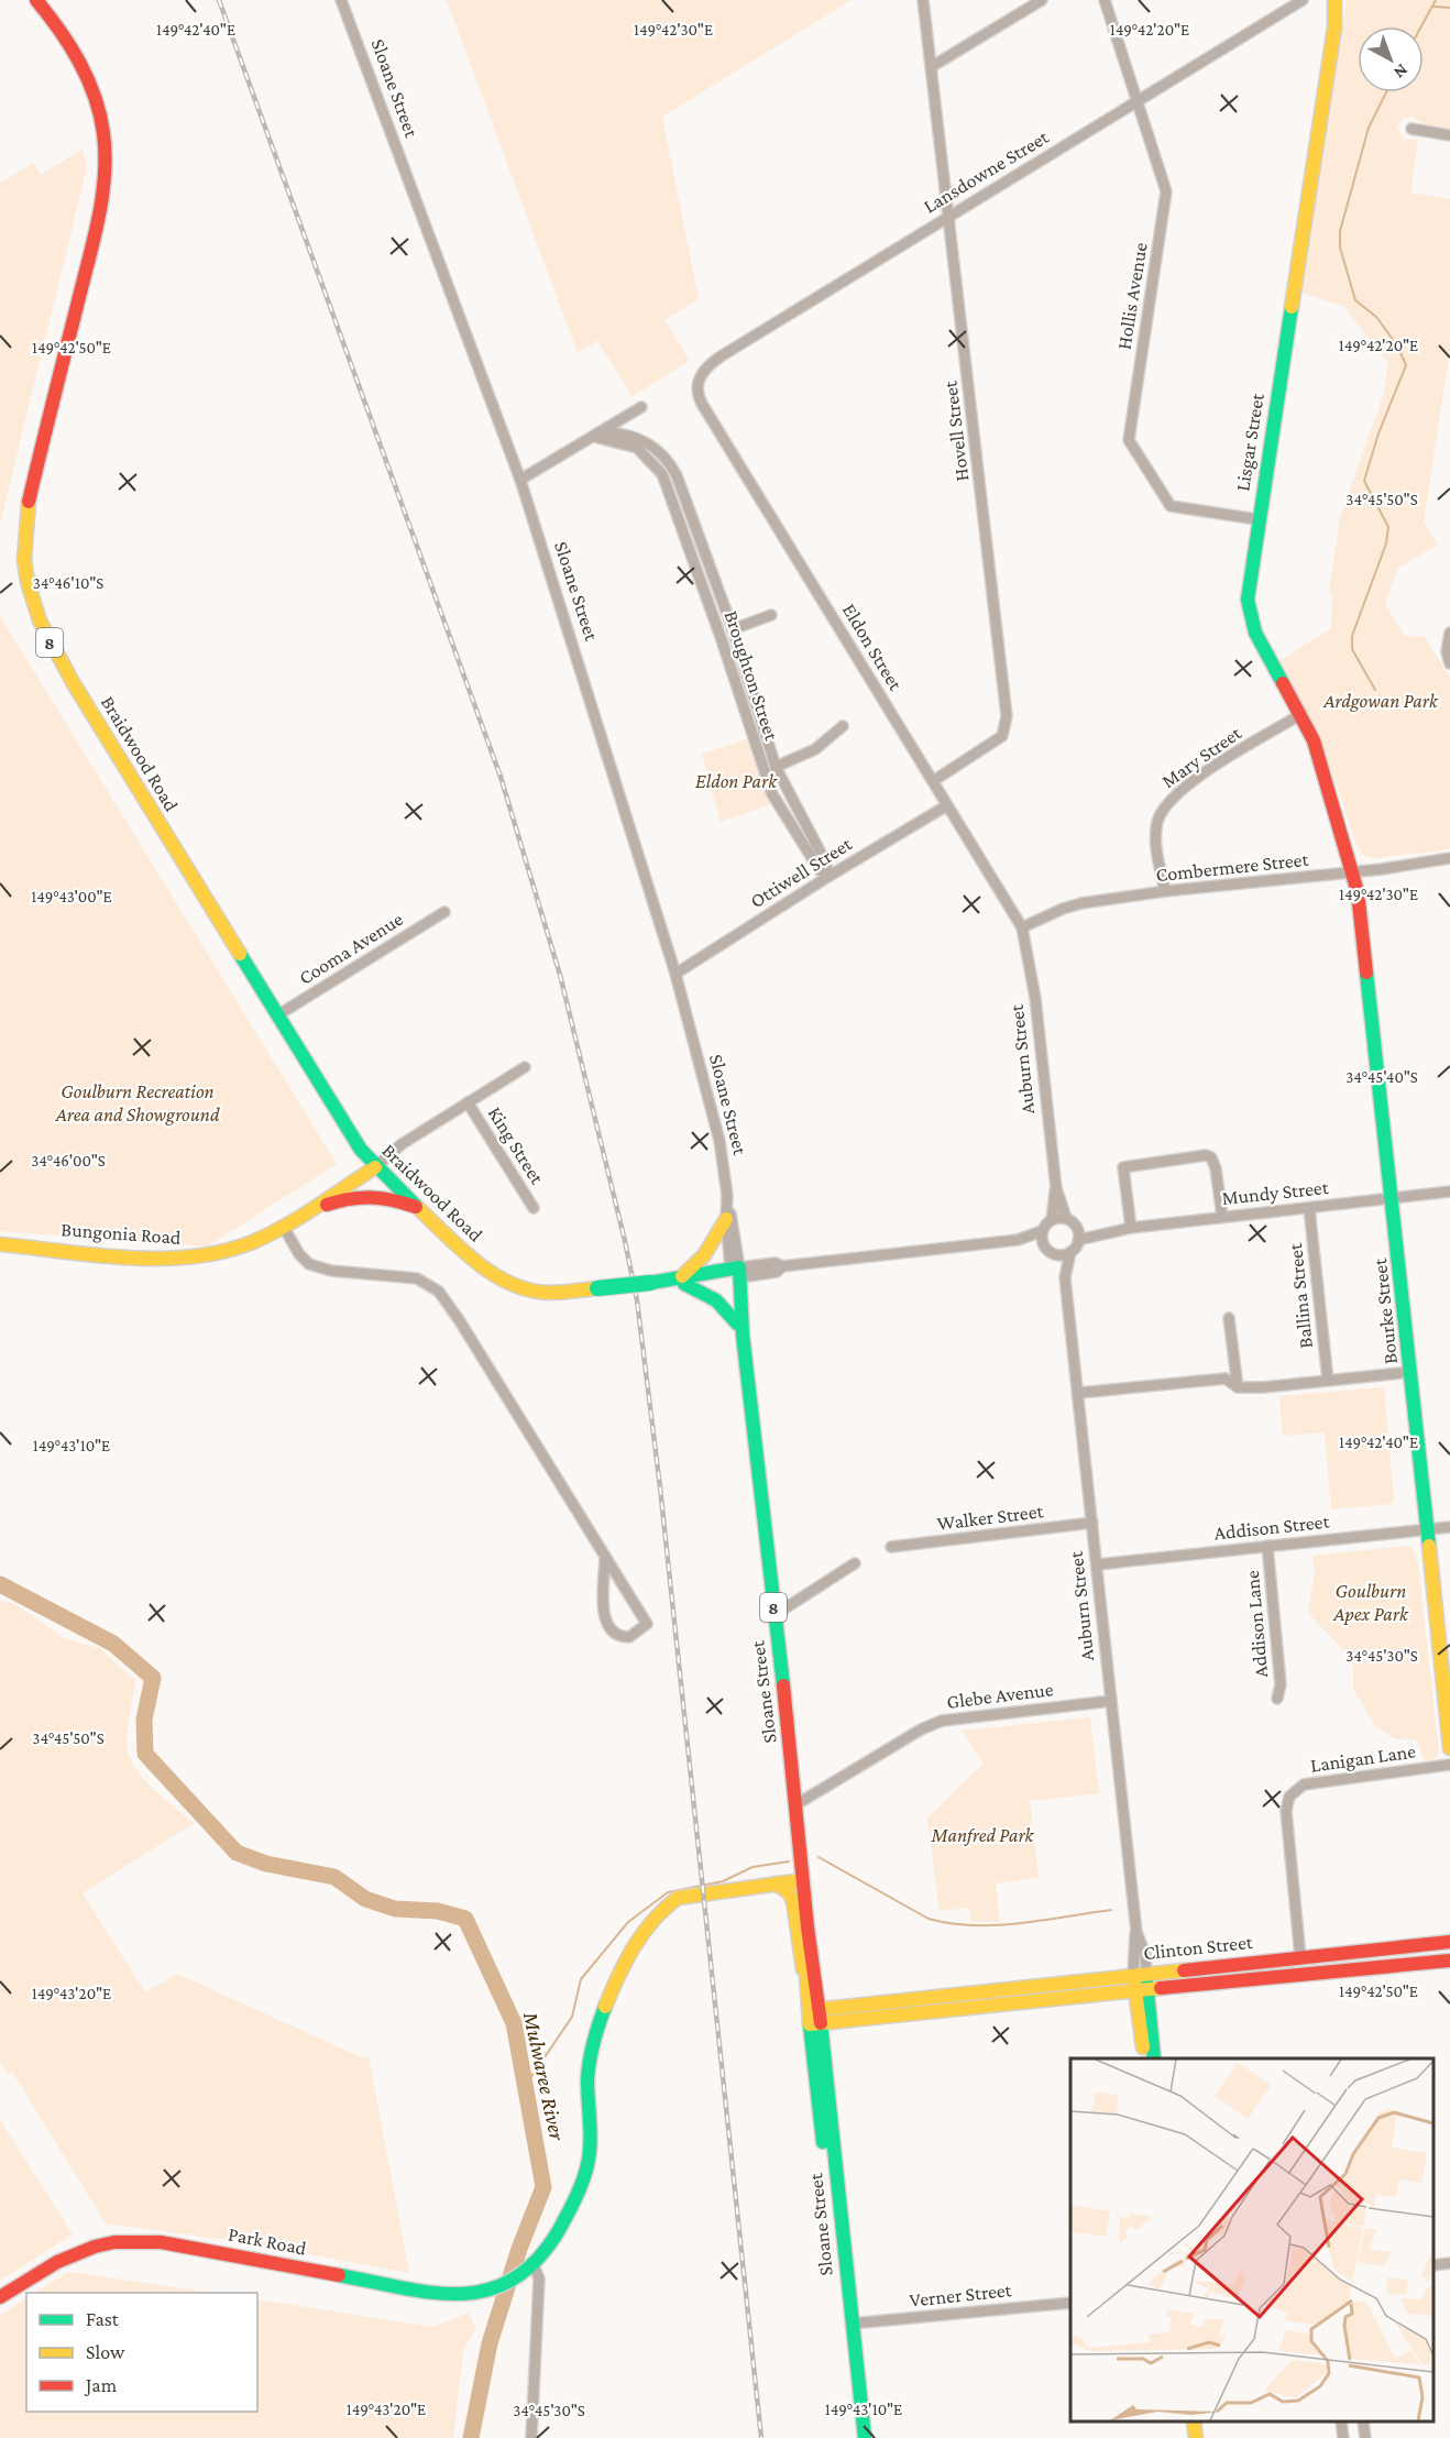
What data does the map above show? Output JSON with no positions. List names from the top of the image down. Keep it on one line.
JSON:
{"streets":{"street":["Sloane Street","Lansdowne Street","Hollis Avenue","Hovell Street","Lisgar Street","8","Eldon Street","Broughton Street","Braidwood Road","Mary Street","Combermere Street","Ottiwell Street","Cooma Avenue","Auburn Street","King Street","Mundy Street","Bungonia Road","Ballina Street","Bourke Street","Walker Street","Addison Street","Addison Lane","Glebe Avenue","Lanigan Lane","Clinton Street","Park Road","Verner Street"]},"crossings":[["Sloane Street","Braidwood Road"],["Sloane Street","Ottiwell Street"],["Sloane Street","Glebe Avenue"],["Sloane Street","Clinton Street"],["Sloane Street","Verner Street"],["Lansdowne Street","Hollis Avenue"],["Lansdowne Street","Hovell Street"],["Lansdowne Street","Eldon Street"],["Hollis Avenue","Lisgar Street"],["Hovell Street","Eldon Street"],["Lisgar Street","Mary Street"],["Lisgar Street","Combermere Street"],["Lisgar Street","Bourke Street"],["Eldon Street","Combermere Street"],["Eldon Street","Ottiwell Street"],["Eldon Street","Auburn Street"],["Broughton Street","Ottiwell Street"],["Braidwood Road","Cooma Avenue"],["Braidwood Road","Bungonia Road"],["Mary Street","Combermere Street"],["Combermere Street","Auburn Street"],["Combermere Street","Bourke Street"],["Auburn Street","Mundy Street"],["Auburn Street","Walker Street"],["Auburn Street","Addison Street"],["Auburn Street","Glebe Avenue"],["Auburn Street","Clinton Street"],["Mundy Street","Ballina Street"],["Mundy Street","Bourke Street"],["Bourke Street","Addison Street"],["Addison Street","Addison Lane"],["Lanigan Lane","Clinton Street"]],"water":["Mulwaree River"],"parks":["Ardgowan Park","Eldon Park","Goulburn Recreation Area and Showground","Goulburn Apex Park","Manfred Park"],"legend":["Fast","Slow","Jam"],"north":"bottom right","coordinates":["149°42'40\"E","149°42'30\"E","149°42'20\"E","149°42'50\"E","34°45'50\"S","34°46'10\"S","149°43'00\"E","34°45'40\"S","34°46'00\"S","149°43'10\"E","34°45'30\"S","149°43'20\"E"]}
